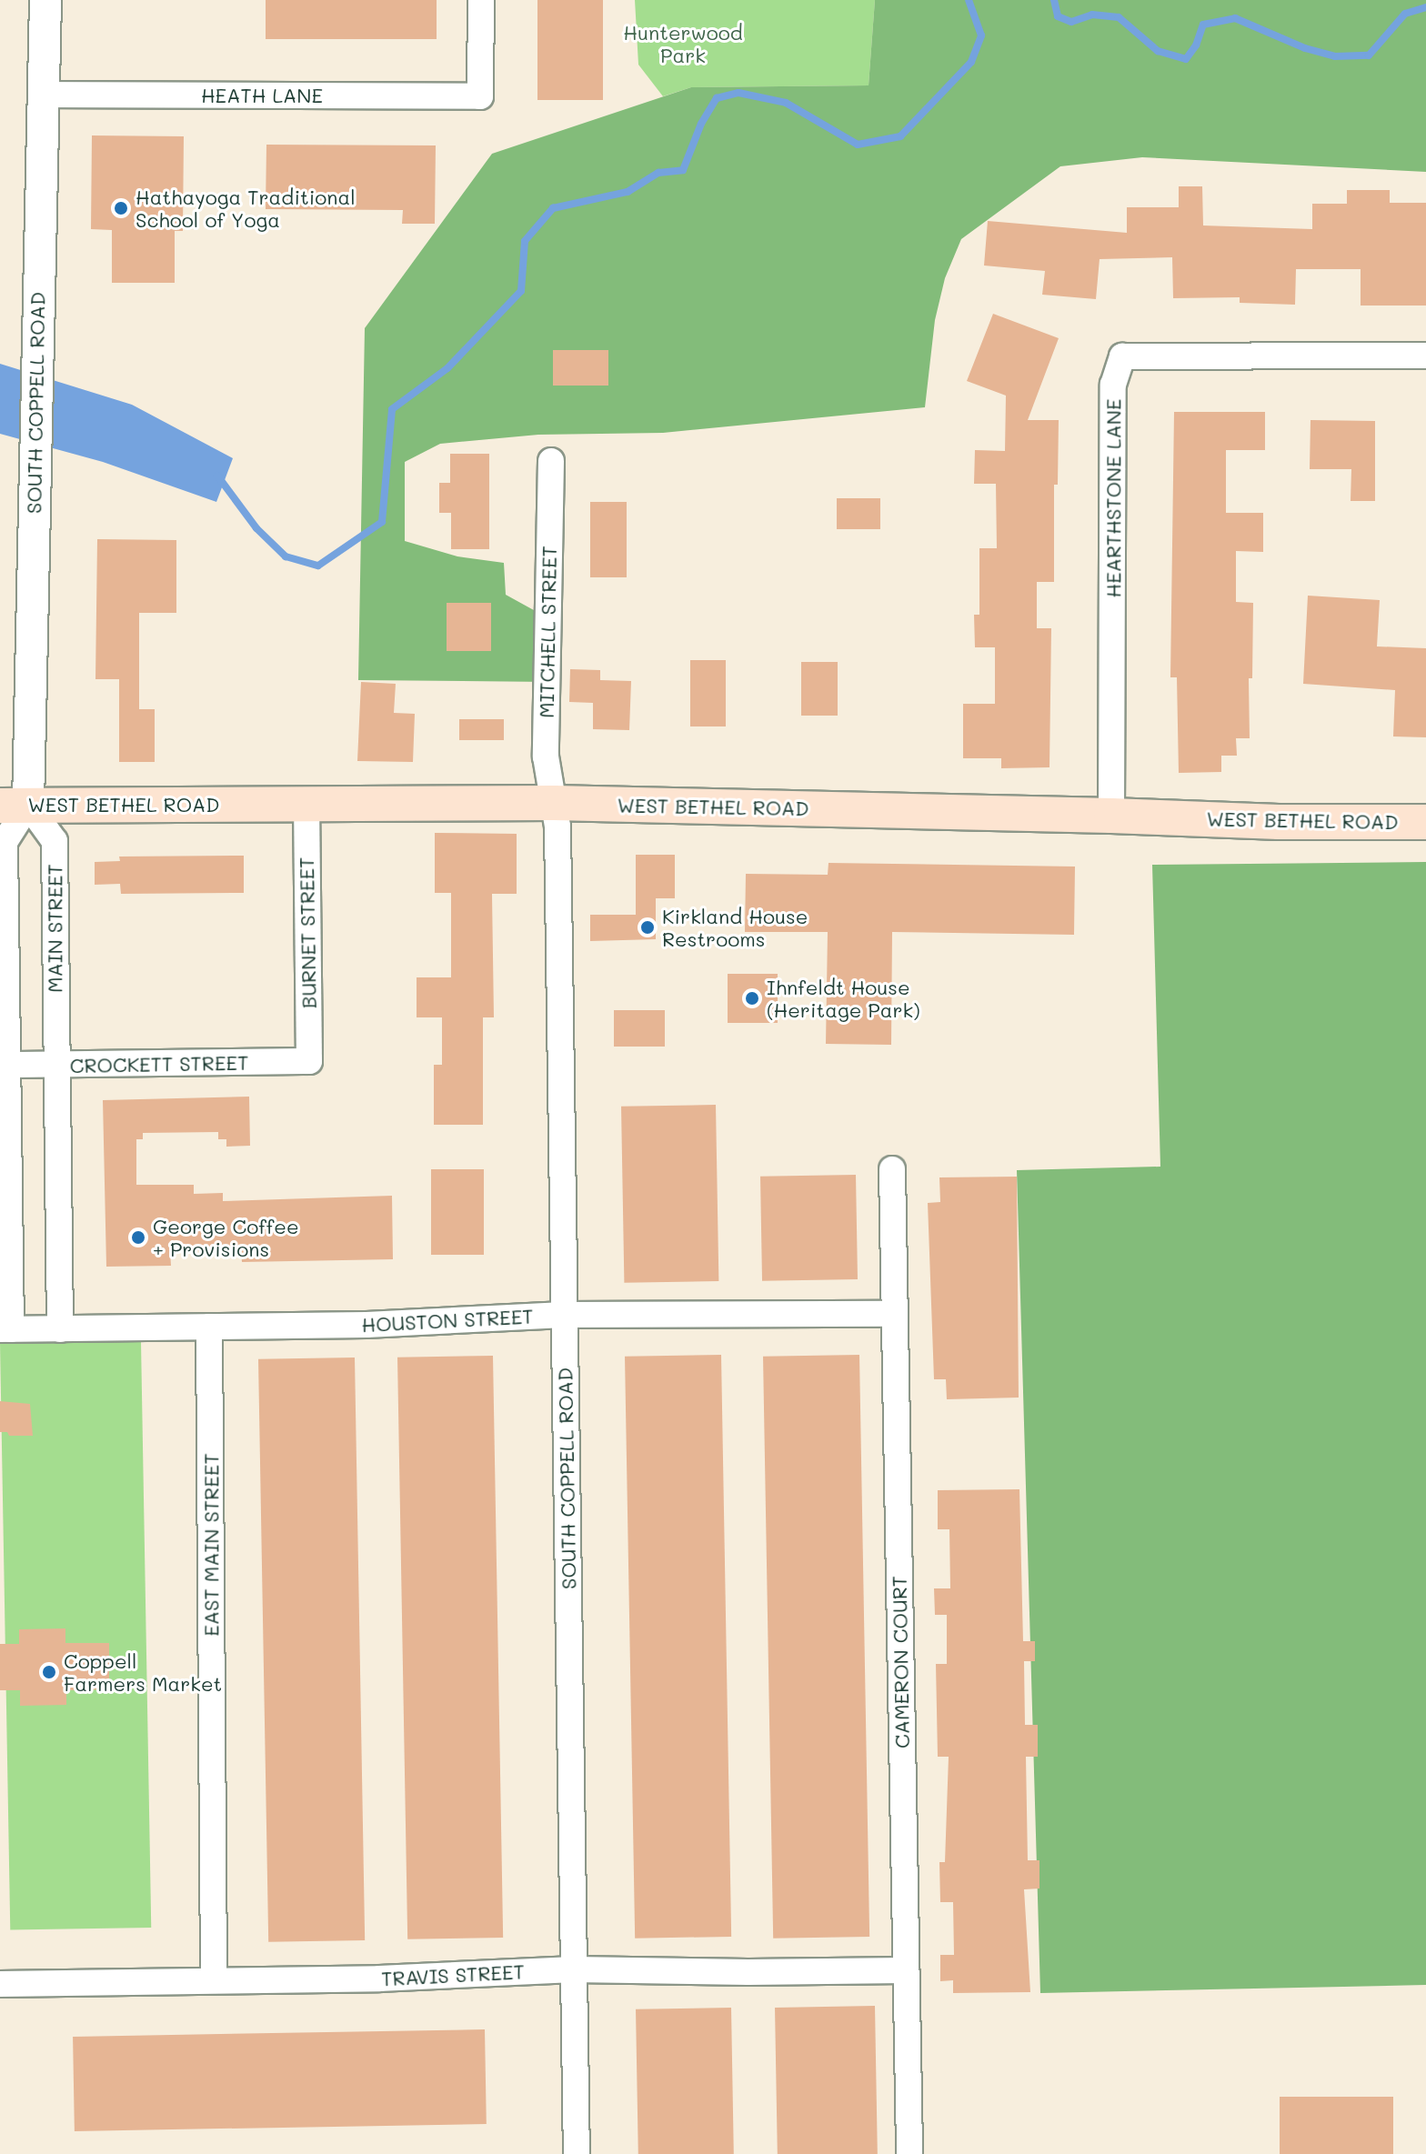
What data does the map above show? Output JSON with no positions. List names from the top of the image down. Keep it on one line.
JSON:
{"streets":{"main road":["WEST BETHEL ROAD"],"street":["HEATH LANE","SOUTH COPPELL ROAD","HEARTHSTONE LANE","MITCHELL STREET","MAIN STREET","BURNET STREET","CROCKETT STREET","HOUSTON STREET","EAST MAIN STREET","CAMERON COURT","TRAVIS STREET"]},"crossings":[["HEATH LANE","SOUTH COPPELL ROAD"],["SOUTH COPPELL ROAD","MITCHELL STREET"],["SOUTH COPPELL ROAD","WEST BETHEL ROAD"],["SOUTH COPPELL ROAD","MAIN STREET"],["SOUTH COPPELL ROAD","HOUSTON STREET"],["SOUTH COPPELL ROAD","TRAVIS STREET"],["HEARTHSTONE LANE","WEST BETHEL ROAD"],["MITCHELL STREET","WEST BETHEL ROAD"],["WEST BETHEL ROAD","MAIN STREET"],["WEST BETHEL ROAD","BURNET STREET"],["MAIN STREET","CROCKETT STREET"],["MAIN STREET","HOUSTON STREET"],["BURNET STREET","CROCKETT STREET"],["HOUSTON STREET","EAST MAIN STREET"],["HOUSTON STREET","CAMERON COURT"],["EAST MAIN STREET","TRAVIS STREET"],["CAMERON COURT","TRAVIS STREET"]],"parks":["Hunterwood Park"],"places":["Hathayoga Traditional School of Yoga","Kirkland House Restrooms","Ihnfeldt House (Heritage Park)","George Coffee + Provisions","Coppell Farmers Market"]}
